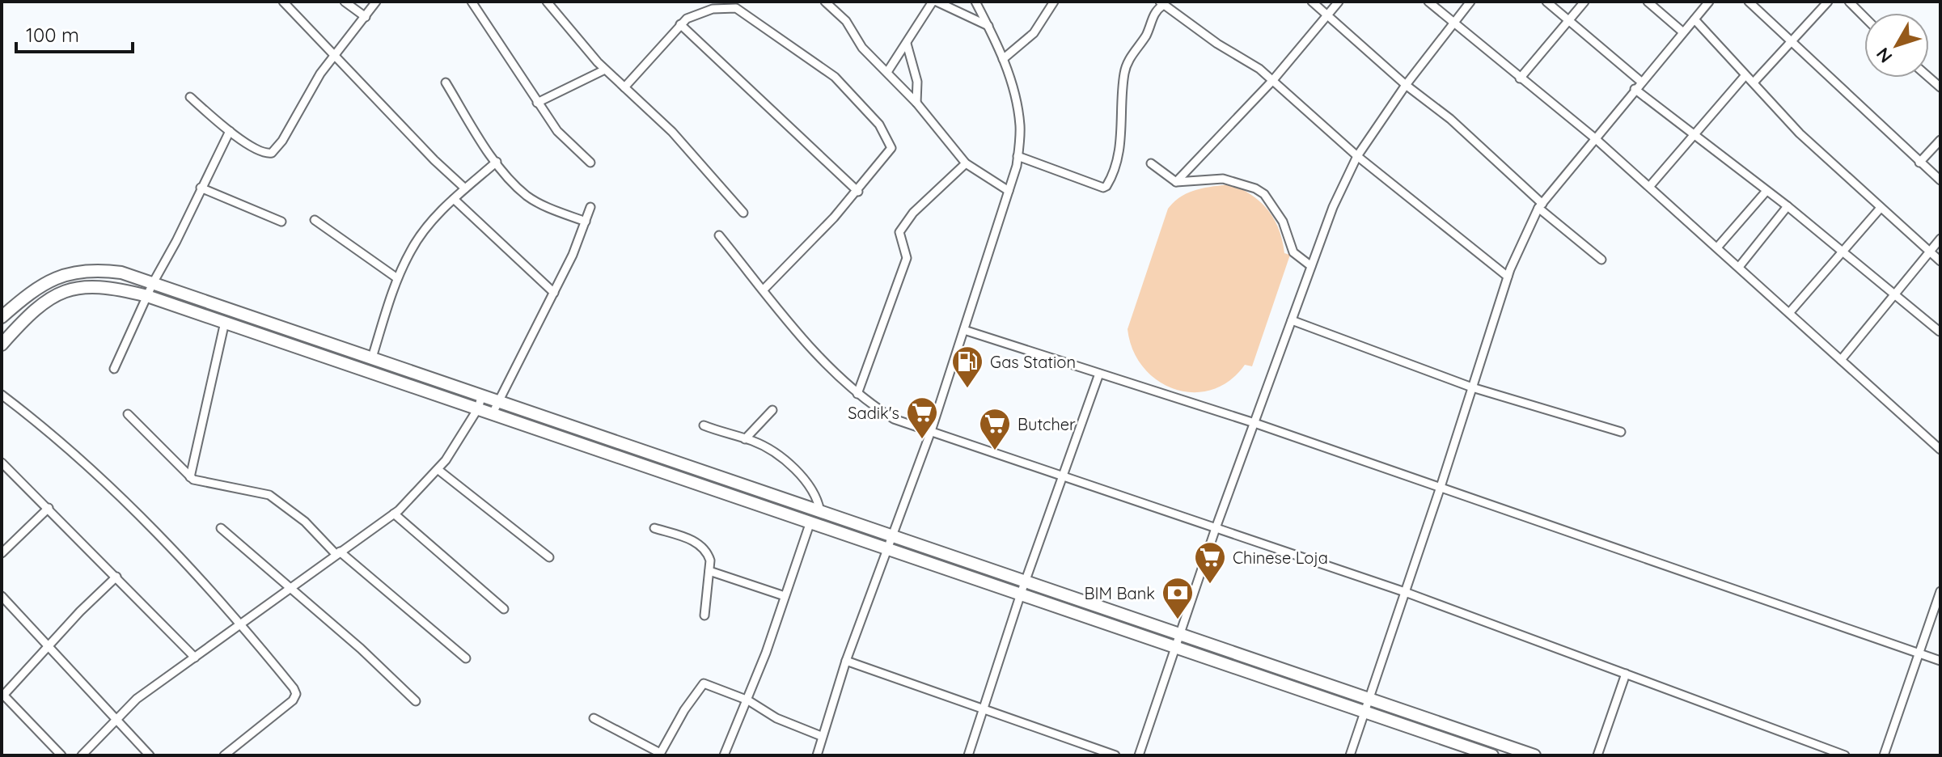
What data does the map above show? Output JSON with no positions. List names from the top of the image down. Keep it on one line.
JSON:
{"places":{"fuel station":["Gas Station"],"supermarket":["Sadik's","Butcher","Chinese Loja"],"bank":["BIM Bank"]},"scale_bar":"100 m","north":"bottom left"}
